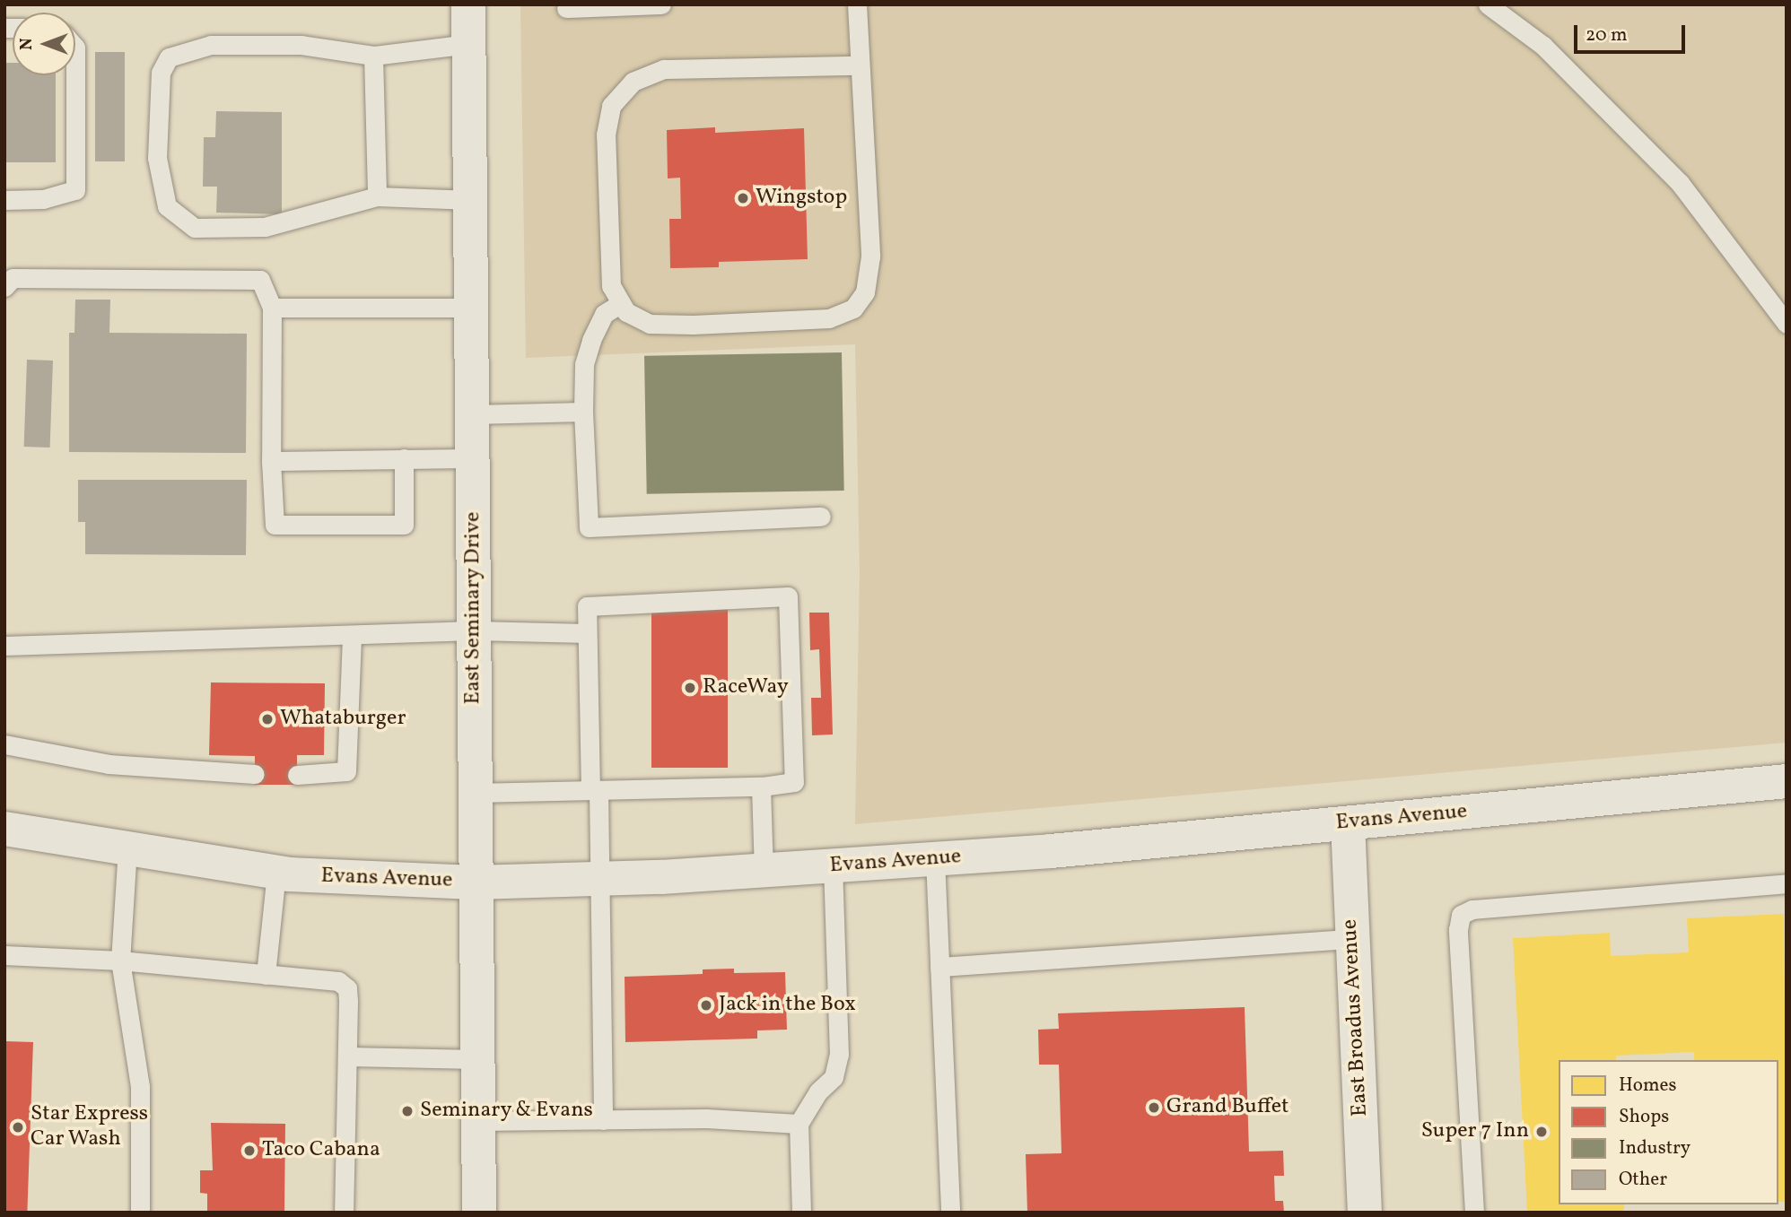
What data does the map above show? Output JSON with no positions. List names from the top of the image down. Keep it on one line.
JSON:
{"streets":{"street":["East Seminary Drive","Evans Avenue","East Broadus Avenue"]},"crossings":[["East Seminary Drive","Evans Avenue"],["Evans Avenue","East Broadus Avenue"]],"places":["Wingstop","RaceWay","Whataburger","Jack in the Box","Grand Buffet","Seminary & Evans","Star Express Car Wash","Super 7 Inn","Taco Cabana"],"legend":["Homes","Shops","Industry","Other"],"scale_bar":"20 m","north":"left"}
